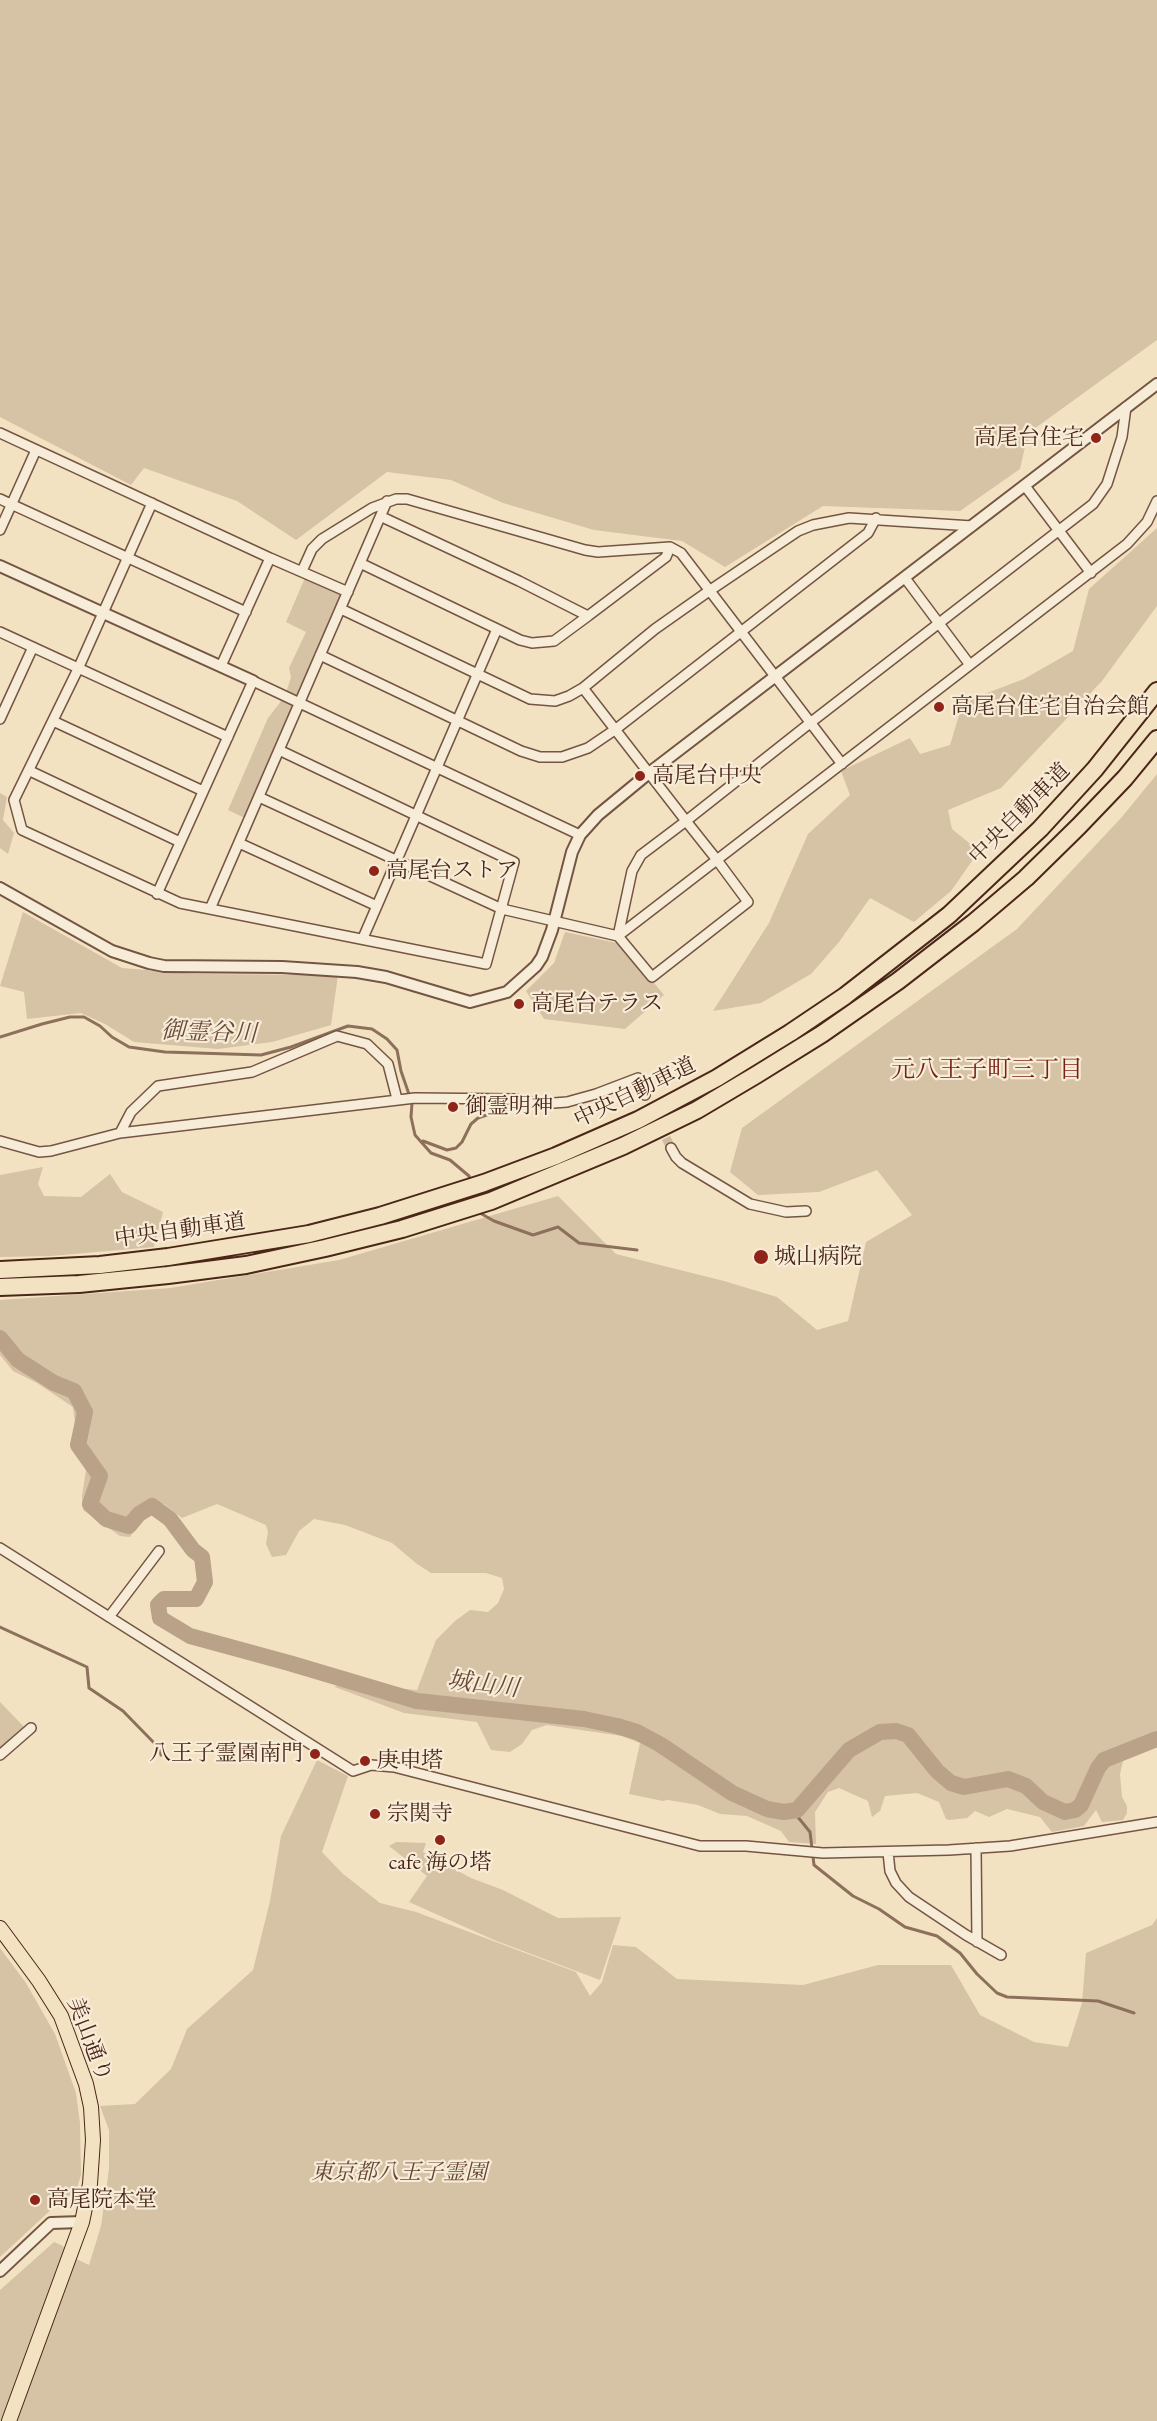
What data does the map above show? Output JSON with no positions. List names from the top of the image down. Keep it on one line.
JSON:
{"streets":{"highway":["中央自動車道"],"main road":["美山通り"]},"districts":["元八王子町三丁目"],"water":["御霊谷川","城山川"],"parks":["東京都八王子霊園"],"places":["高尾台住宅","高尾台住宅自治会館","高尾台中央","高尾台ストア","高尾台テラス","御霊明神","城山病院","八王子霊園南門","庚申塔","宗関寺","cafe 海の塔","高尾院本堂"]}
